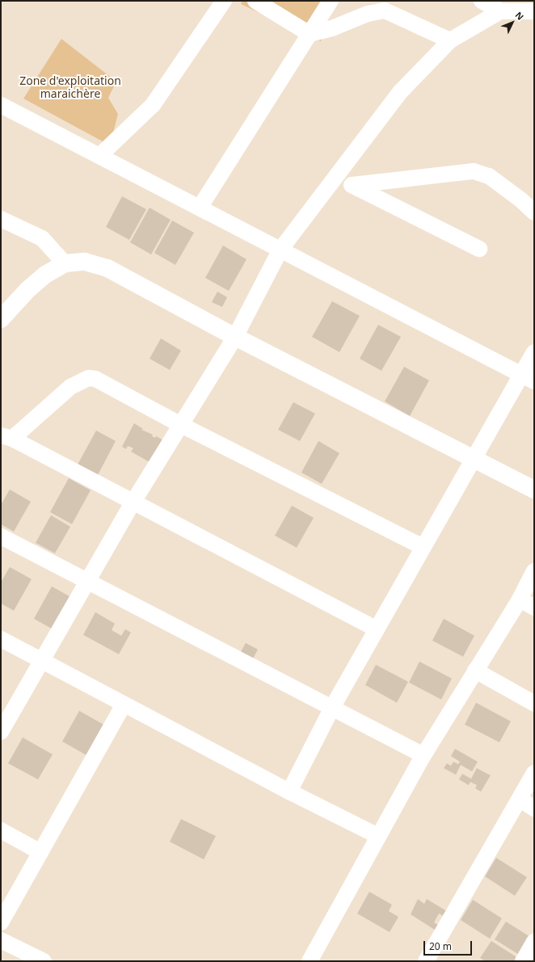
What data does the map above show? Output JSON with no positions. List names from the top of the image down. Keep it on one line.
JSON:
{"parks":["Zone d'exploitation maraichère"],"scale_bar":"20 m","north":"top right"}
